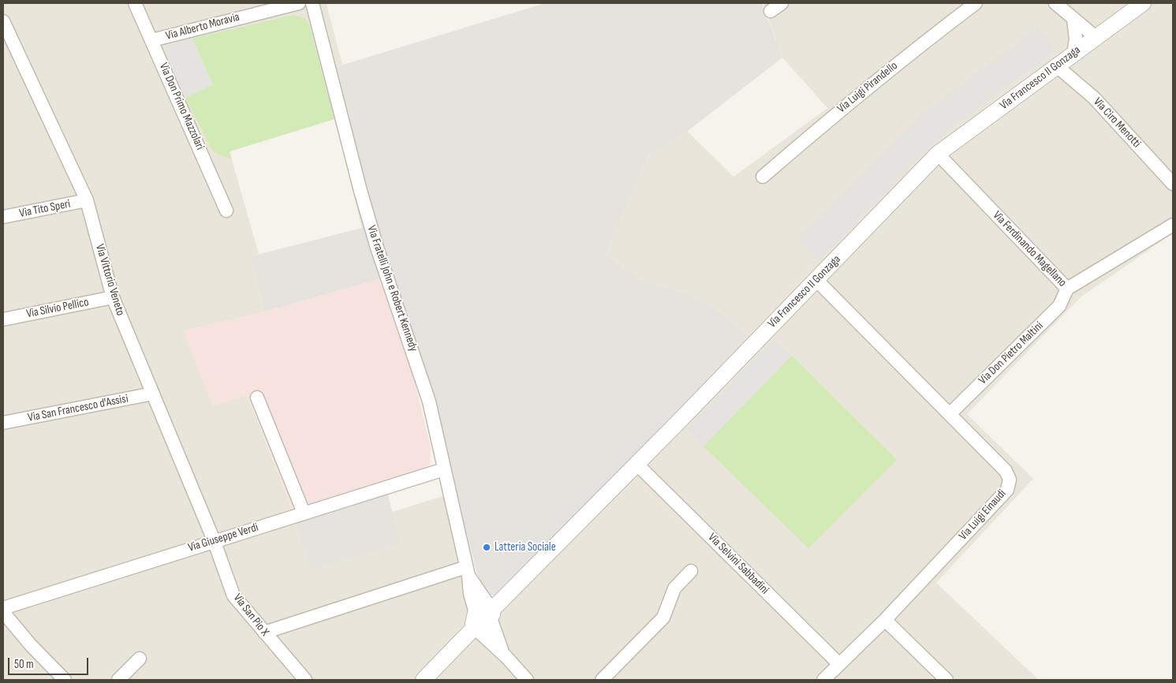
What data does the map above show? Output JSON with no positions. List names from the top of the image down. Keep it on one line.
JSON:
{"streets":{"street":["Via Alberto Moravia","Via Francesco II Gonzaga","Via Luigi Pirandello","Via Don Primo Mazzolari","Via Ciro Menotti","Via Tito Speri","Via Ferdinando Magellano","Via Vittorio Veneto","Via Fratelli John e Robert Kennedy","Via Silvio Pellico","Via Don Pietro Maltini","Via San Francesco d'Assisi","Via Luigi Einaudi","Via Giuseppe Verdi","Via Selvini Sabbadini","Via San Pio X"]},"crossings":[["Via Alberto Moravia","Via Don Primo Mazzolari"],["Via Francesco II Gonzaga","Via Ciro Menotti"],["Via Francesco II Gonzaga","Via Ferdinando Magellano"],["Via Francesco II Gonzaga","Via Fratelli John e Robert Kennedy"],["Via Francesco II Gonzaga","Via Luigi Einaudi"],["Via Francesco II Gonzaga","Via Selvini Sabbadini"],["Via Tito Speri","Via Vittorio Veneto"],["Via Ferdinando Magellano","Via Don Pietro Maltini"],["Via Vittorio Veneto","Via Silvio Pellico"],["Via Vittorio Veneto","Via San Francesco d'Assisi"],["Via Vittorio Veneto","Via Giuseppe Verdi"],["Via Vittorio Veneto","Via San Pio X"],["Via Fratelli John e Robert Kennedy","Via Giuseppe Verdi"],["Via Don Pietro Maltini","Via Luigi Einaudi"],["Via Luigi Einaudi","Via Selvini Sabbadini"],["Via Giuseppe Verdi","Via San Pio X"]],"places":["Latteria Sociale"],"scale_bar":"50 m"}
